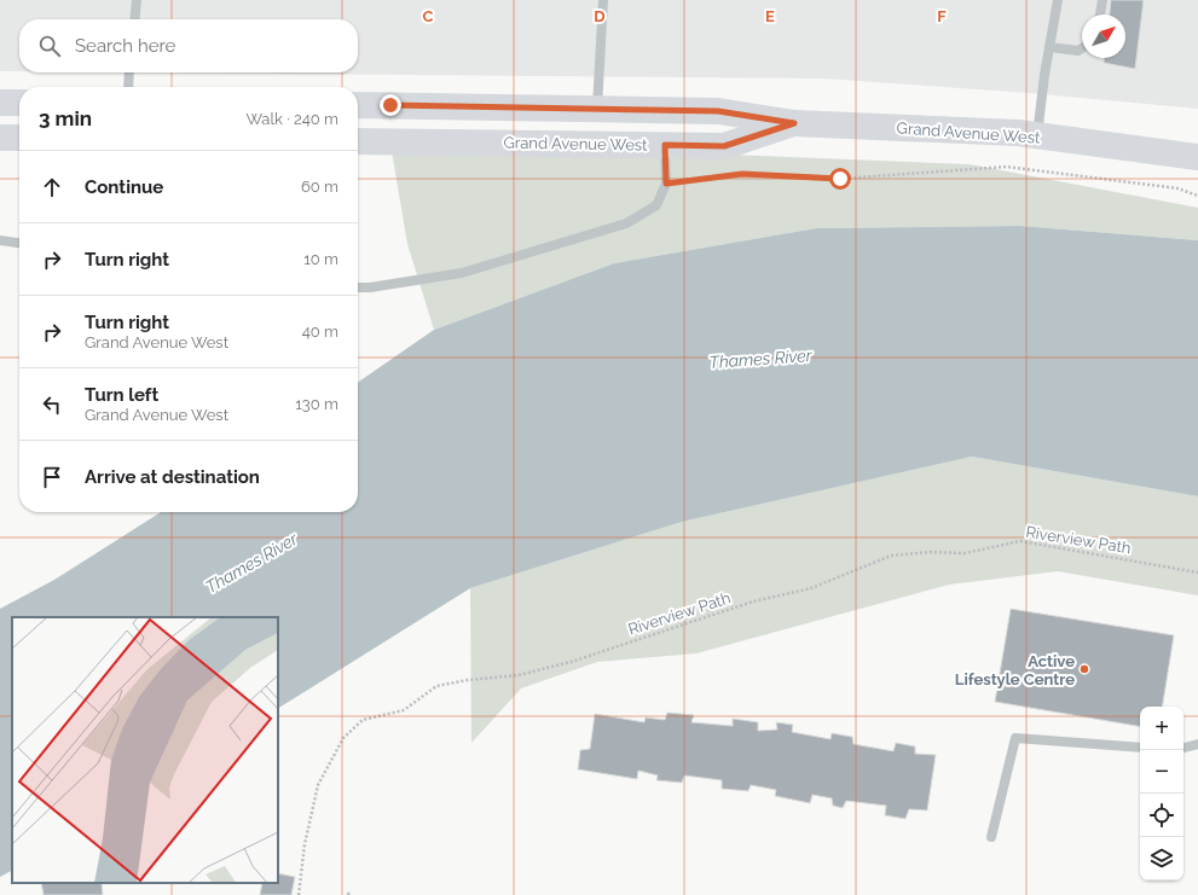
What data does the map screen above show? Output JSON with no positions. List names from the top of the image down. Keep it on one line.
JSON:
{"streets":{"main road":["Grand Avenue West"],"path":["Riverview Path"]},"water":["Thames River"],"places":["Active Lifestyle Centre"],"north":"top right","page":{"search":"Search here","heading":["3 min","Walk · 240 m"],"list":[["Continue","60 m"],["Turn right","10 m"],["Turn right","Grand Avenue West","40 m"],["Turn left","Grand Avenue West","130 m"],"Arrive at destination"],"map_buttons":["+","−"]},"grid":{"columns":["C","D","E","F"]}}
